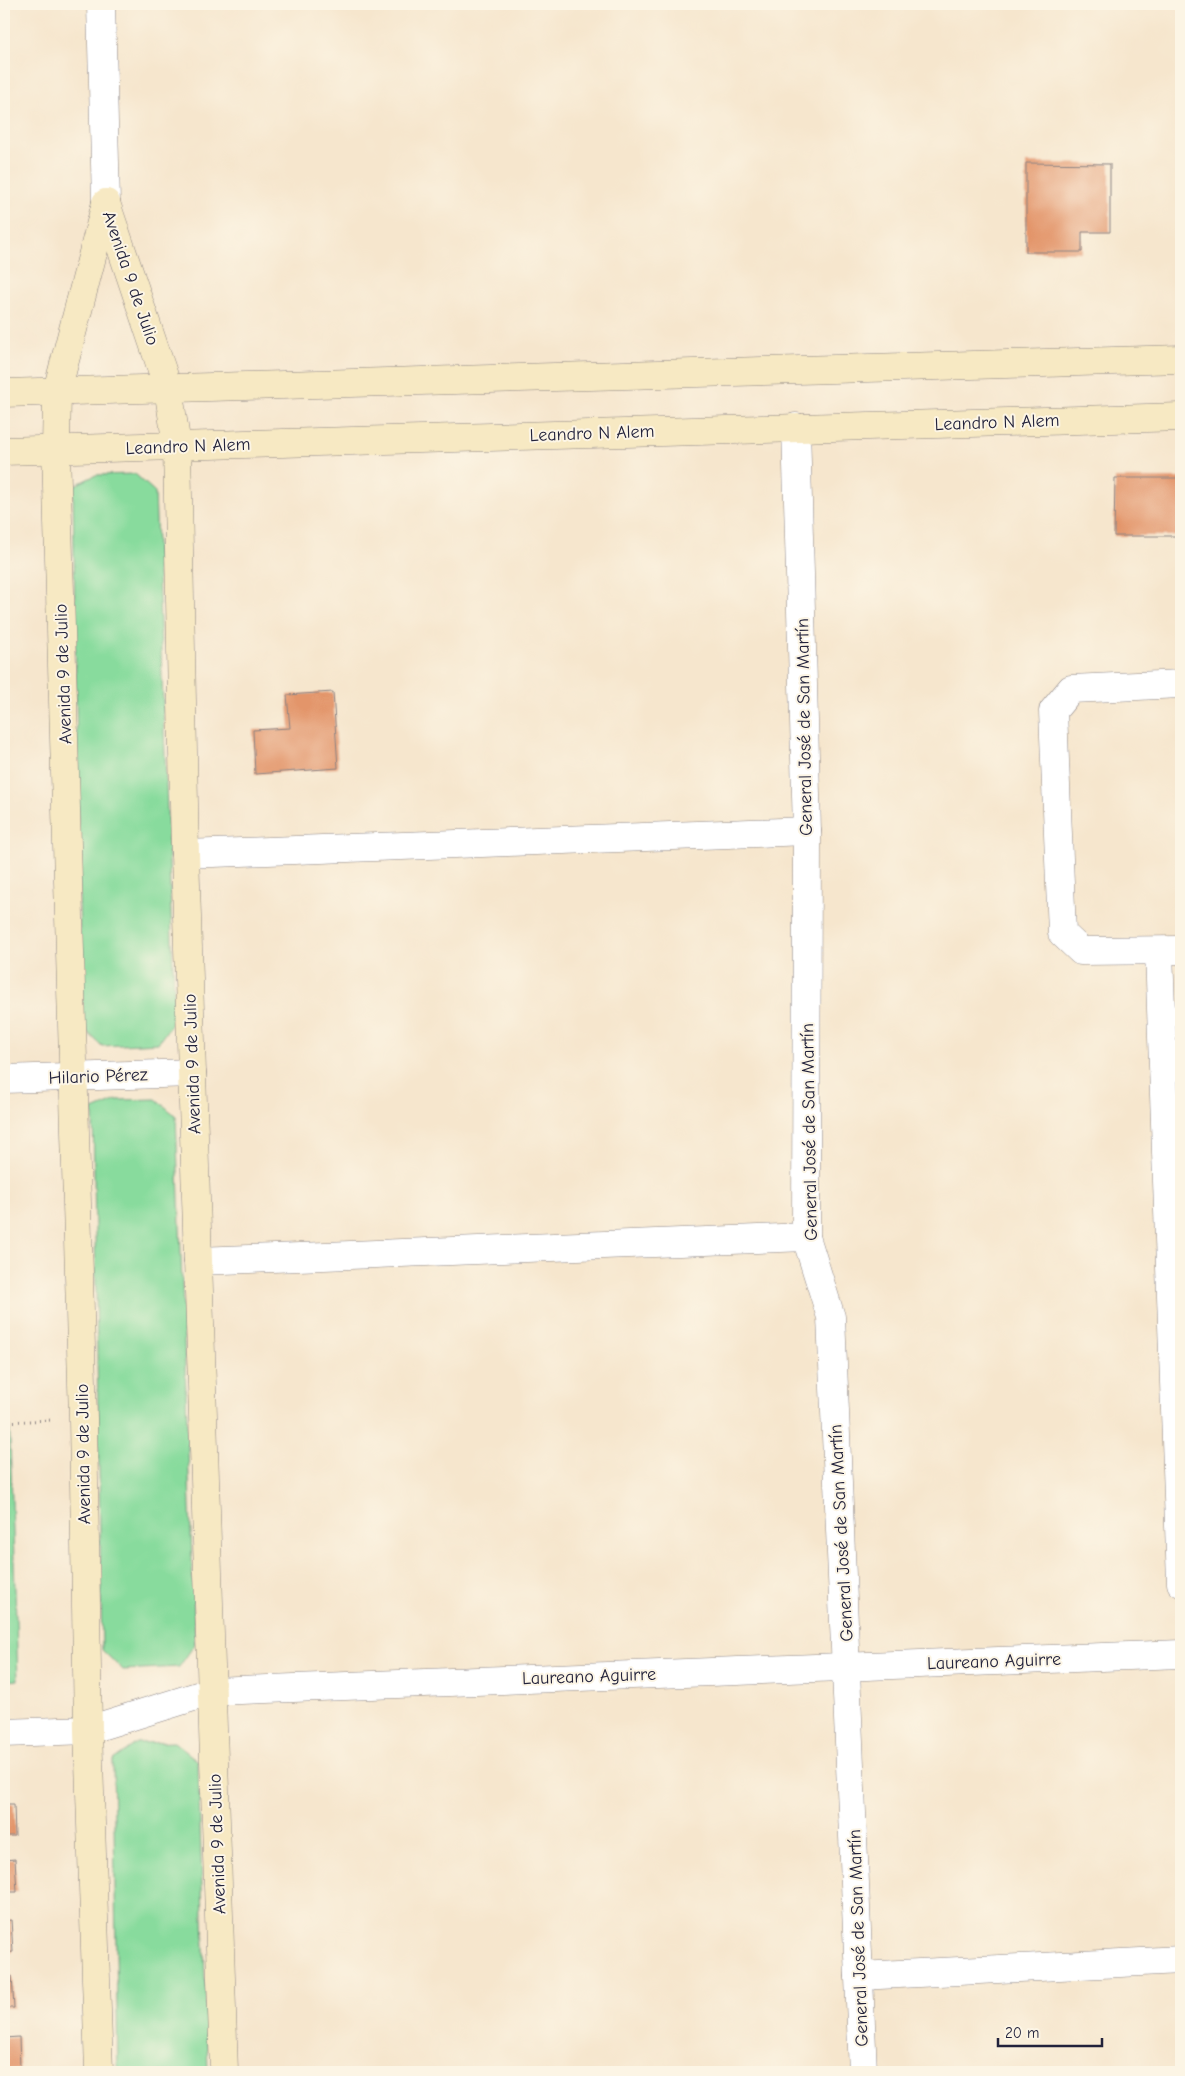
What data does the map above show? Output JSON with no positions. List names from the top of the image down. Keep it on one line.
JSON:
{"streets":{"street":["Avenida 9 de Julio","Leandro N Alem","General José de San Martín","Hilario Pérez","Laureano Aguirre"]},"crossings":[["Avenida 9 de Julio","Leandro N Alem"],["Avenida 9 de Julio","Hilario Pérez"],["Avenida 9 de Julio","Laureano Aguirre"],["Leandro N Alem","General José de San Martín"],["General José de San Martín","Laureano Aguirre"]],"scale_bar":"20 m"}
